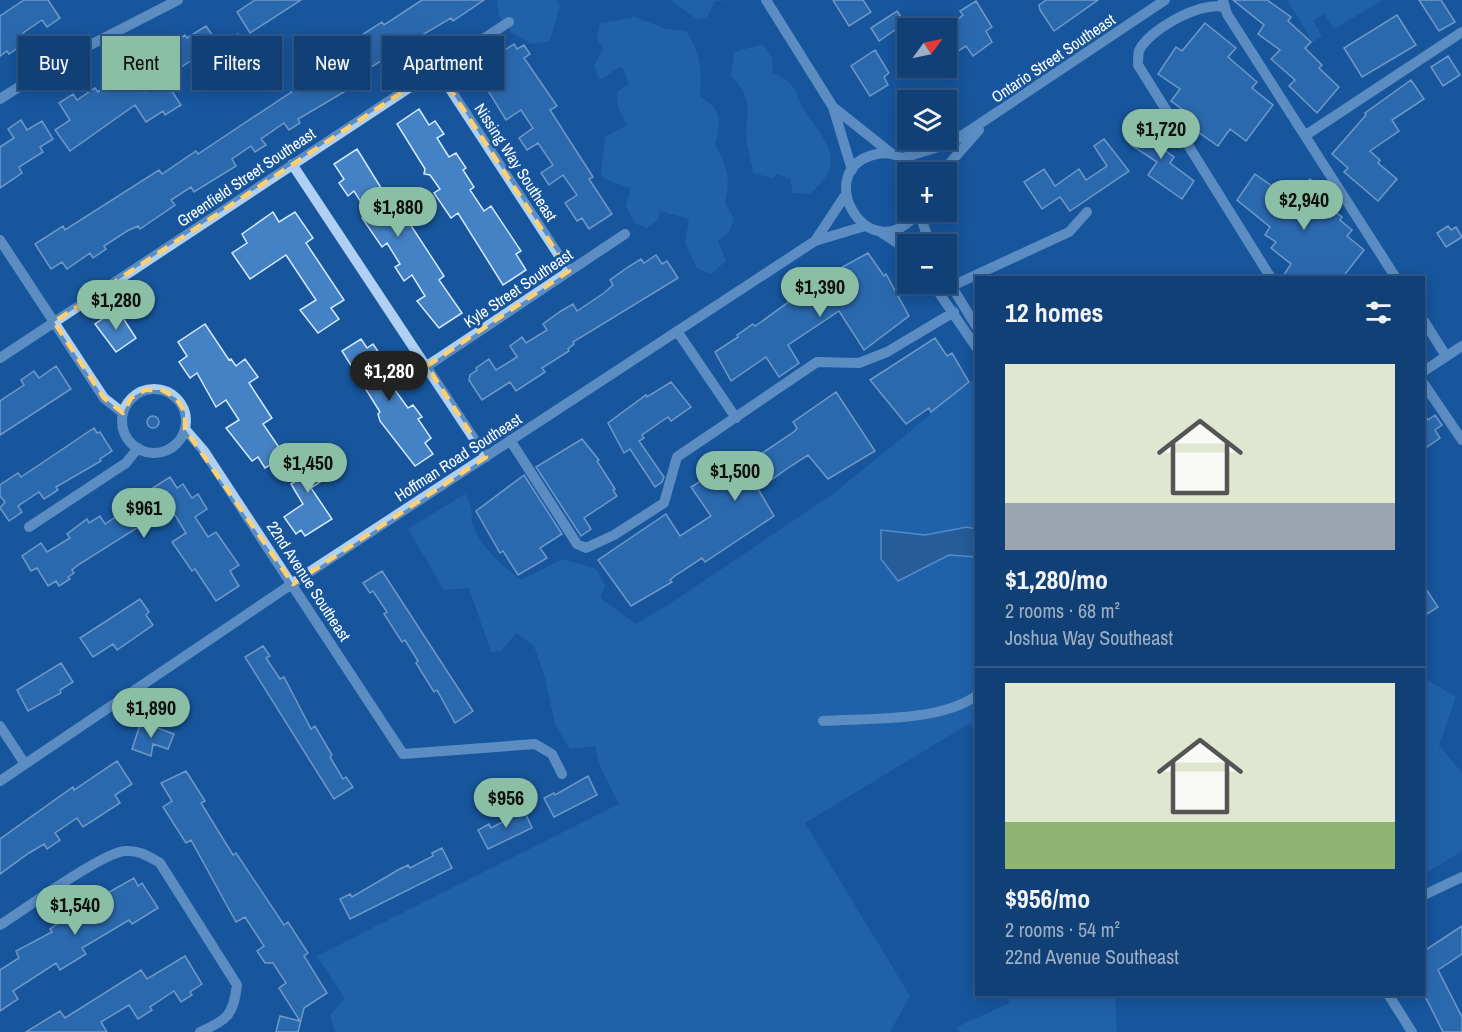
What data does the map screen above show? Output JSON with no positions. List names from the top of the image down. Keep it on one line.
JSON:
{"streets":{"street":["Ontario Street Southeast","Nissing Way Southeast","Greenfield Street Southeast","Kyle Street Southeast","Hoffman Road Southeast","22nd Avenue Southeast"]},"crossings":[["Ontario Street Southeast","Hoffman Road Southeast"],["Nissing Way Southeast","Kyle Street Southeast"],["Hoffman Road Southeast","22nd Avenue Southeast"]],"north":"top right","page":{"map_buttons":["+","−"],"chip":["Buy","Rent","Filters","New","Apartment"],"price":["$1,720","$2,940","$1,880","$1,390","$1,280","$1,280","$1,450","$1,500","$961","$1,890","$956","$1,540"],"heading":"12 homes","list":[{"name":"$1,280/mo","note":"2 rooms · 68 m² · Joshua Way Southeast"},{"name":"$956/mo","note":"2 rooms · 54 m² · 22nd Avenue Southeast"}]}}
